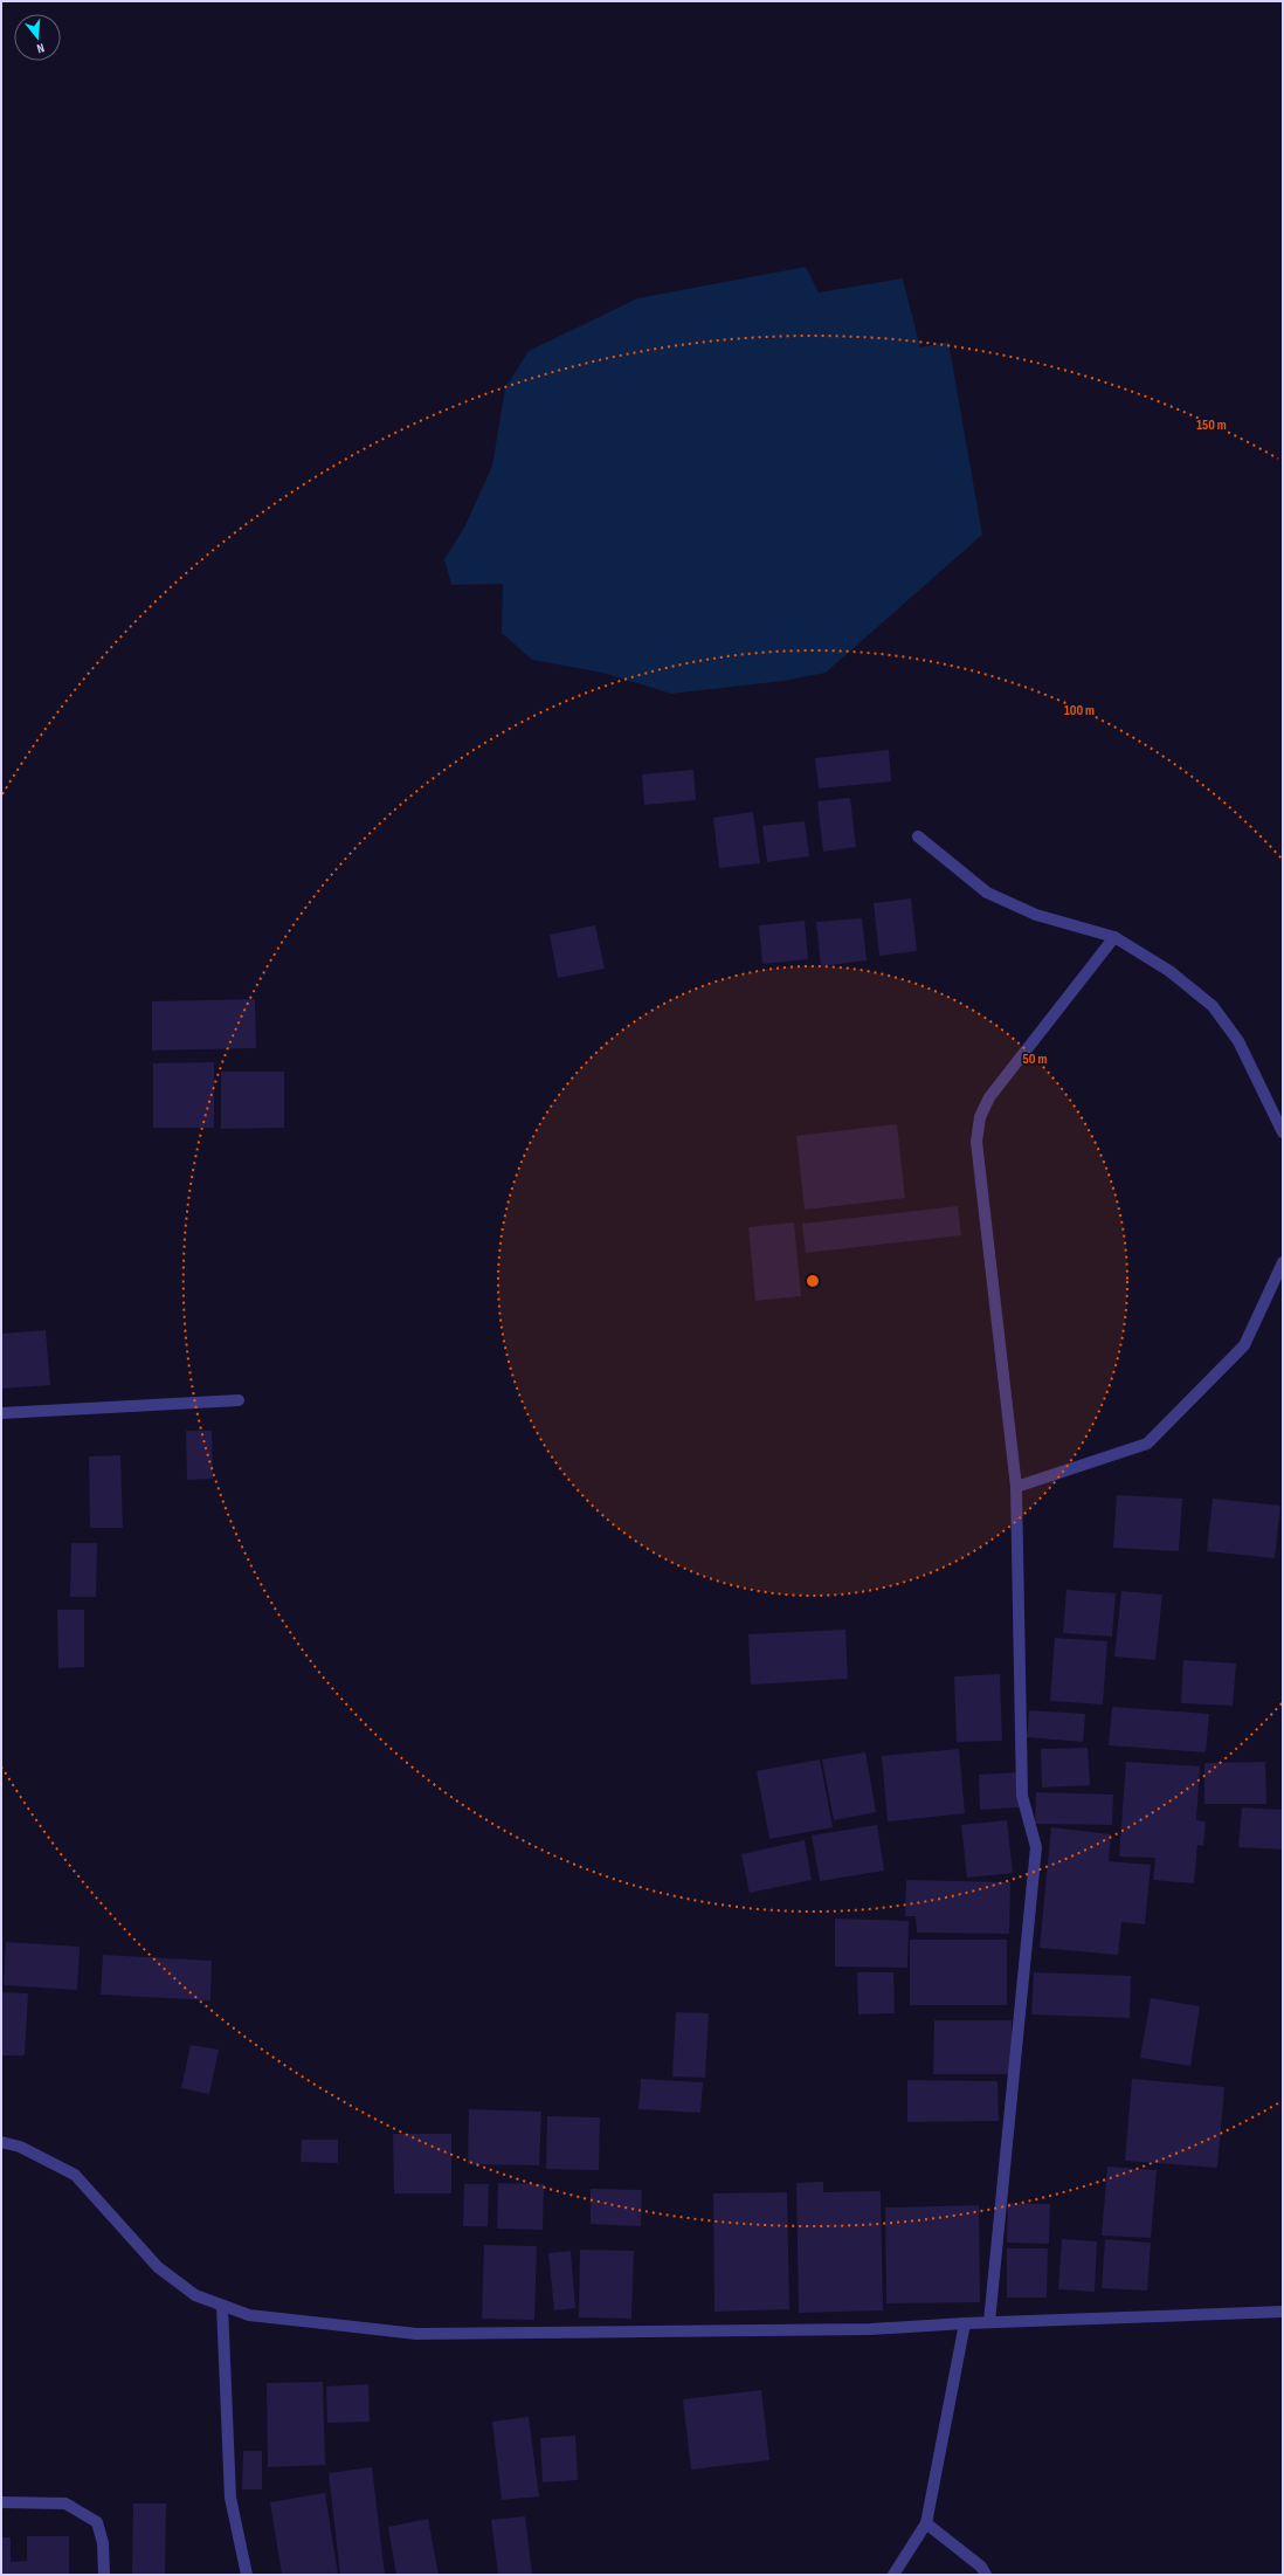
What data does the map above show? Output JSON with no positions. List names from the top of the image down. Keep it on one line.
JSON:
{"north":"bottom","rings":["150 m","100 m","50 m"]}
